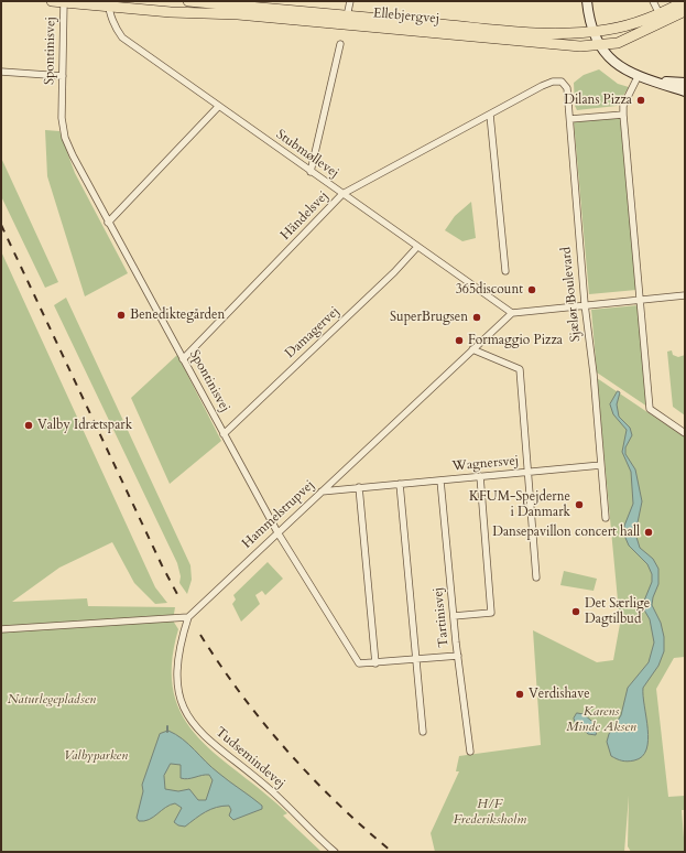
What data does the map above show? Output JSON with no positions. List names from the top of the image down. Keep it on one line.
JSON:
{"streets":{"main road":["Ellebjergvej"],"street":["Spontinisvej","Stubmøllevej","Händelsvej","Sjælør Boulevard","Damagervej","Wagnersvej","Hammelstrupvej","Tartinisvej","Tudsemindevej"]},"crossings":[["Ellebjergvej","Spontinisvej"],["Ellebjergvej","Stubmøllevej"],["Spontinisvej","Händelsvej"],["Spontinisvej","Damagervej"],["Spontinisvej","Hammelstrupvej"],["Spontinisvej","Tartinisvej"],["Stubmøllevej","Händelsvej"],["Stubmøllevej","Damagervej"],["Stubmøllevej","Hammelstrupvej"],["Händelsvej","Sjælør Boulevard"],["Sjælør Boulevard","Wagnersvej"],["Wagnersvej","Hammelstrupvej"],["Wagnersvej","Tartinisvej"],["Hammelstrupvej","Tudsemindevej"]],"parks":["Naturlegepladsen","Karens Minde Aksen","Valbyparken","H/F Frederiksholm"],"places":["Dilans Pizza","365discount","Benediktegården","SuperBrugsen","Formaggio Pizza","Valby Idrætspark","KFUM-Spejderne i Danmark","Dansepavillon concert hall","Det Særlige Dagtilbud","Verdishave"]}
